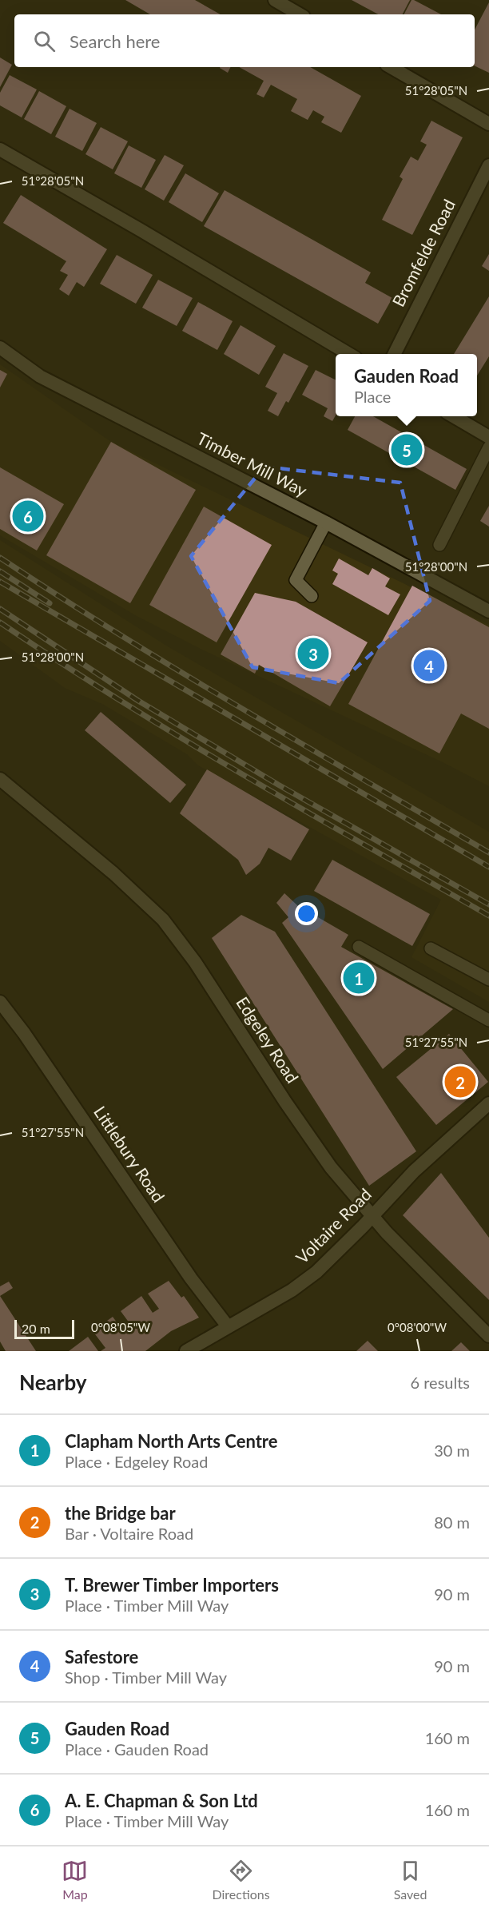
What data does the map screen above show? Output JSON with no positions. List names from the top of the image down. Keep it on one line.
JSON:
{"streets":{"street":["Bromfelde Road","Timber Mill Way","Edgeley Road","Littlebury Road","Voltaire Road"]},"crossings":[["Edgeley Road","Voltaire Road"],["Littlebury Road","Voltaire Road"]],"scale_bar":"20 m","page":{"search":"Search here","popup":["Gauden Road","Place"],"pins":["5","6","3","4","1","2"],"scale":"20 m","heading":["Nearby","6 results"],"list":[{"mark":"1","name":"Clapham North Arts Centre","note":"Place · Edgeley Road","value":"30 m"},{"mark":"2","name":"the Bridge bar","note":"Bar · Voltaire Road","value":"80 m"},{"mark":"3","name":"T. Brewer Timber Importers","note":"Place · Timber Mill Way","value":"90 m"},{"mark":"4","name":"Safestore","note":"Shop · Timber Mill Way","value":"90 m"},{"mark":"5","name":"Gauden Road","note":"Place · Gauden Road","value":"160 m"},{"mark":"6","name":"A. E. Chapman & Son Ltd","note":"Place · Timber Mill Way","value":"160 m"}],"nav":["Map","Directions","Saved"]},"coordinates":["51°28'05\"N","51°28'00\"N","51°27'55\"N","0°08'05\"W","0°08'00\"W"]}
